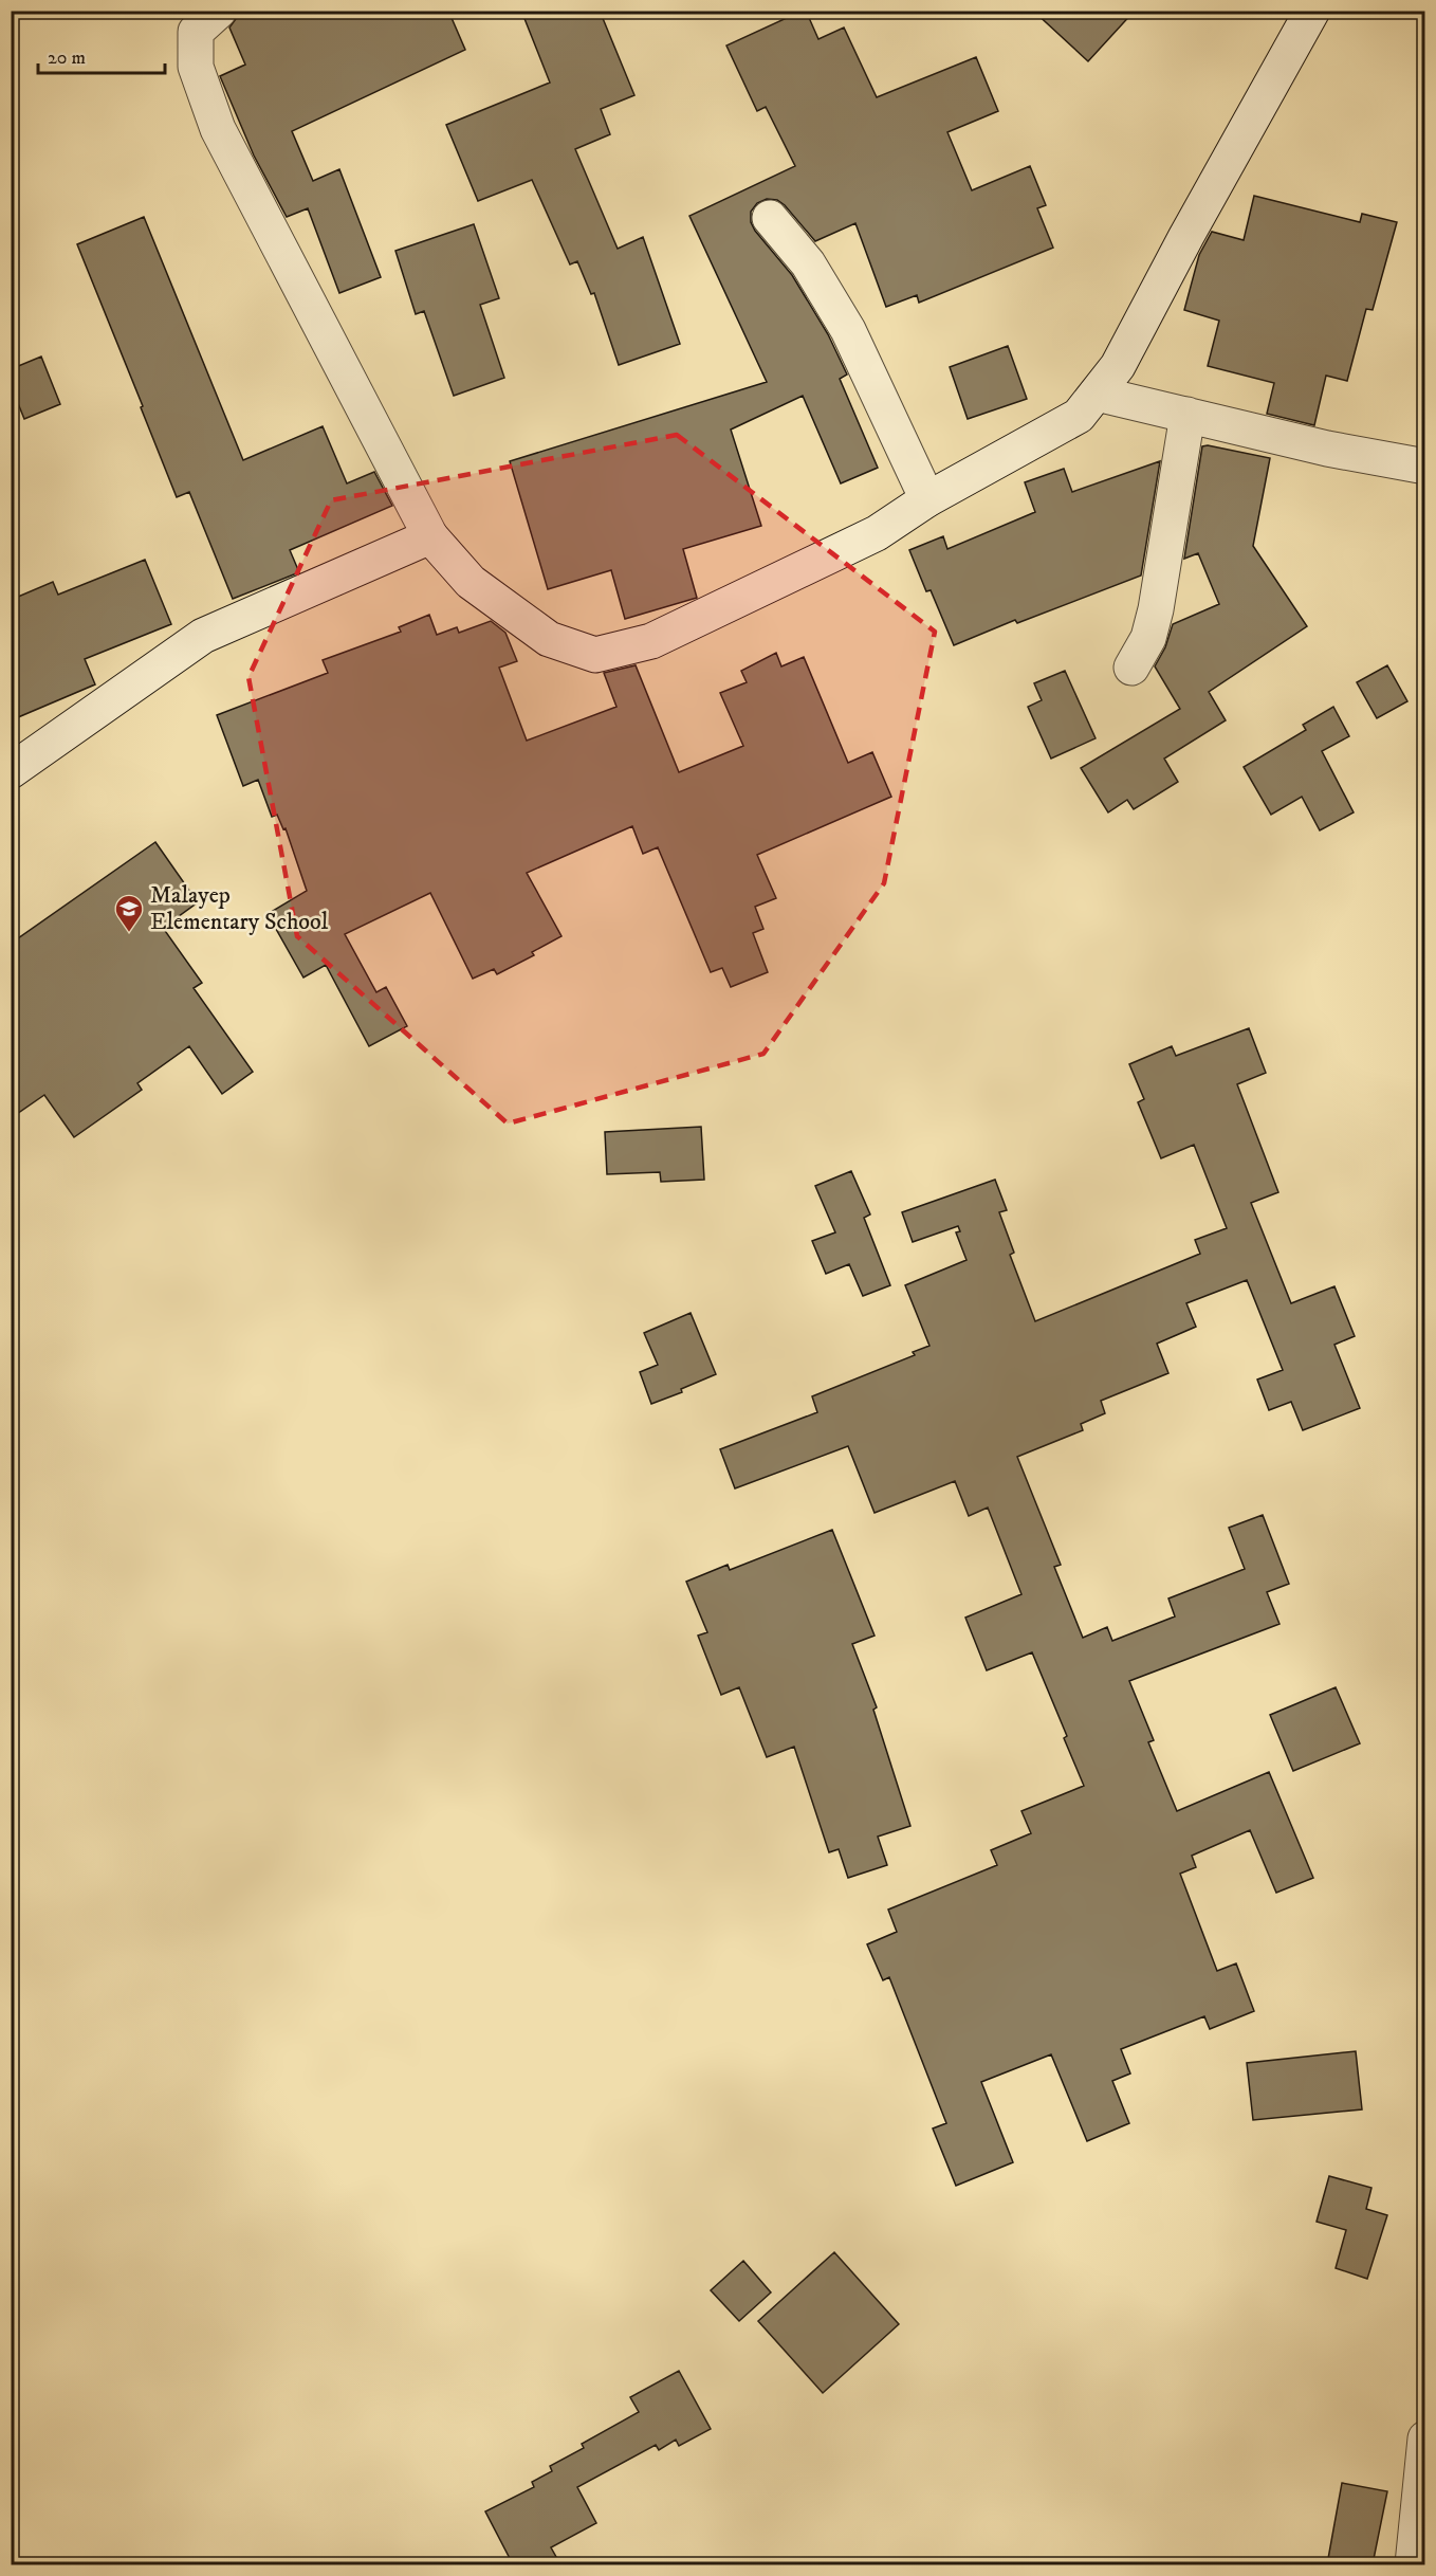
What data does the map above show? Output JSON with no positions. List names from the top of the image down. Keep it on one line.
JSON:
{"places":{"school or university":["Malayep Elementary School"]},"scale_bar":"20 m"}
